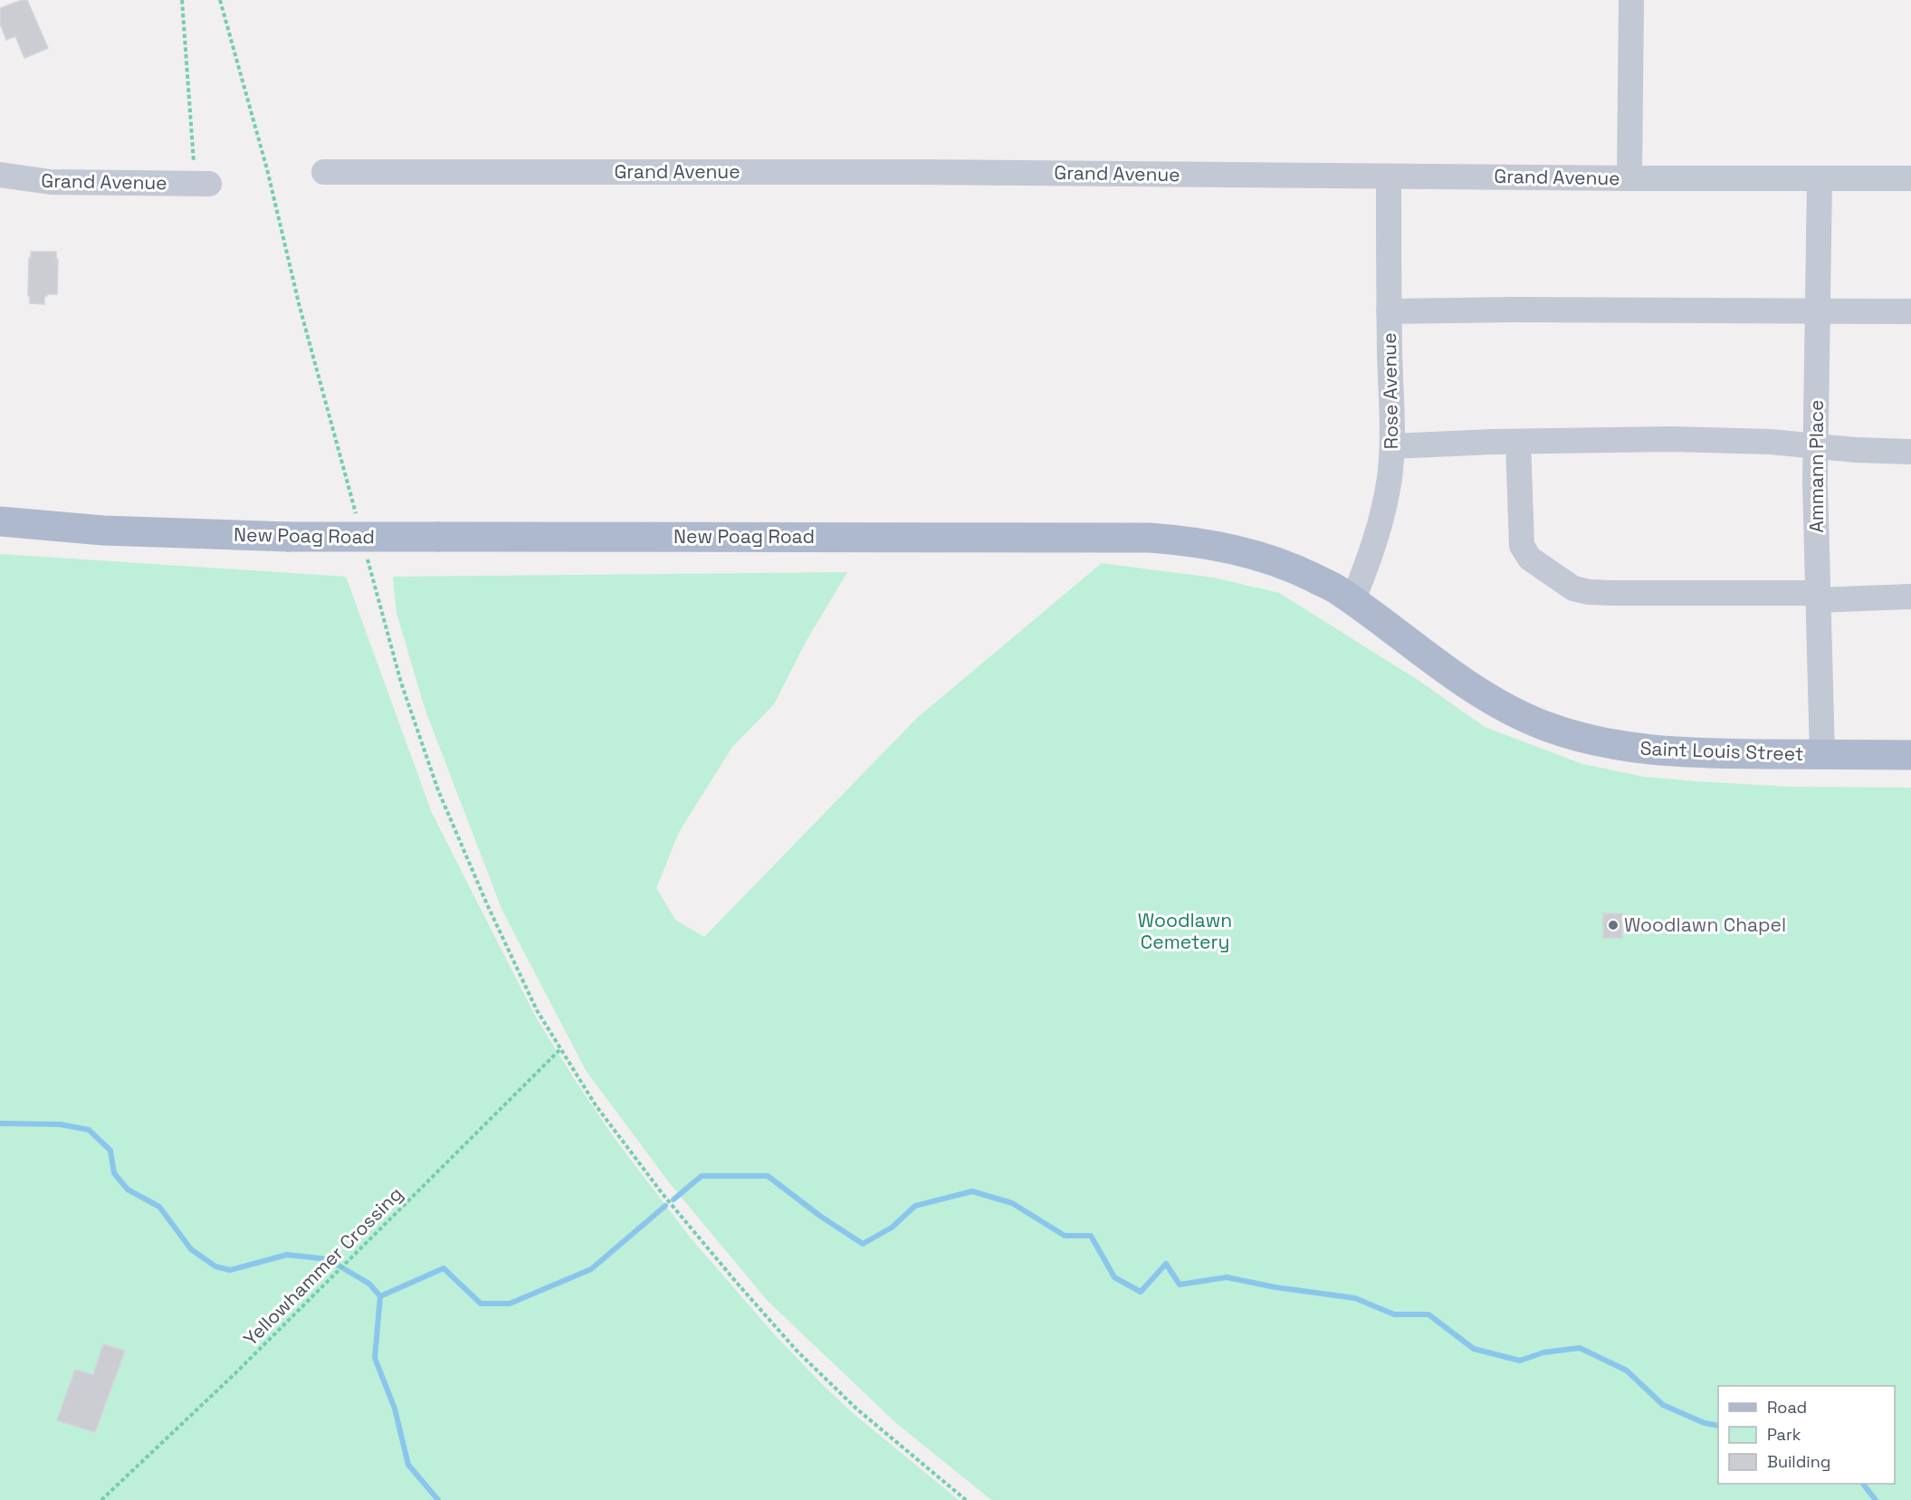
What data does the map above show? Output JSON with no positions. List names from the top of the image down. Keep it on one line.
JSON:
{"streets":{"main road":["New Poag Road","Saint Louis Street"],"street":["Grand Avenue","Rose Avenue","Ammann Place"],"path":["Yellowhammer Crossing"]},"crossings":[["Grand Avenue","Rose Avenue"],["Grand Avenue","Ammann Place"],["Rose Avenue","New Poag Road"],["Ammann Place","Saint Louis Street"],["New Poag Road","Saint Louis Street"]],"parks":["Woodlawn Cemetery"],"places":["Woodlawn Chapel"],"legend":["Road","Park","Building"]}
